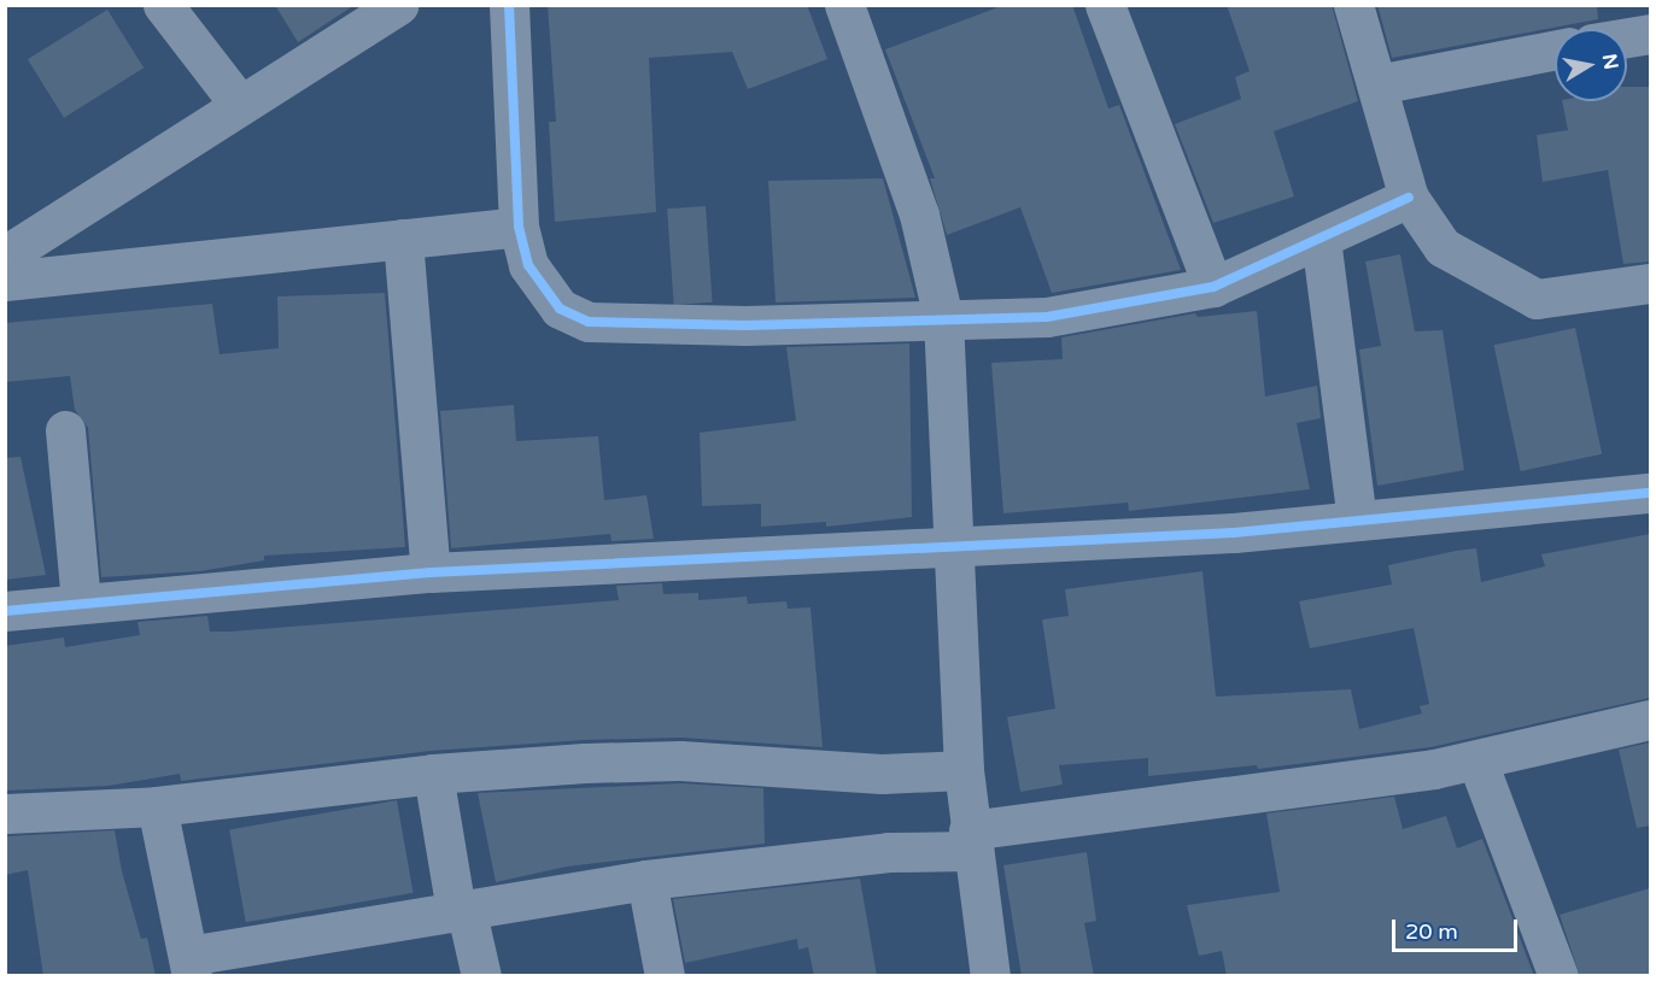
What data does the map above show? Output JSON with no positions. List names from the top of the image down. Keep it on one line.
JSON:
{"scale_bar":"20 m","north":"right"}
